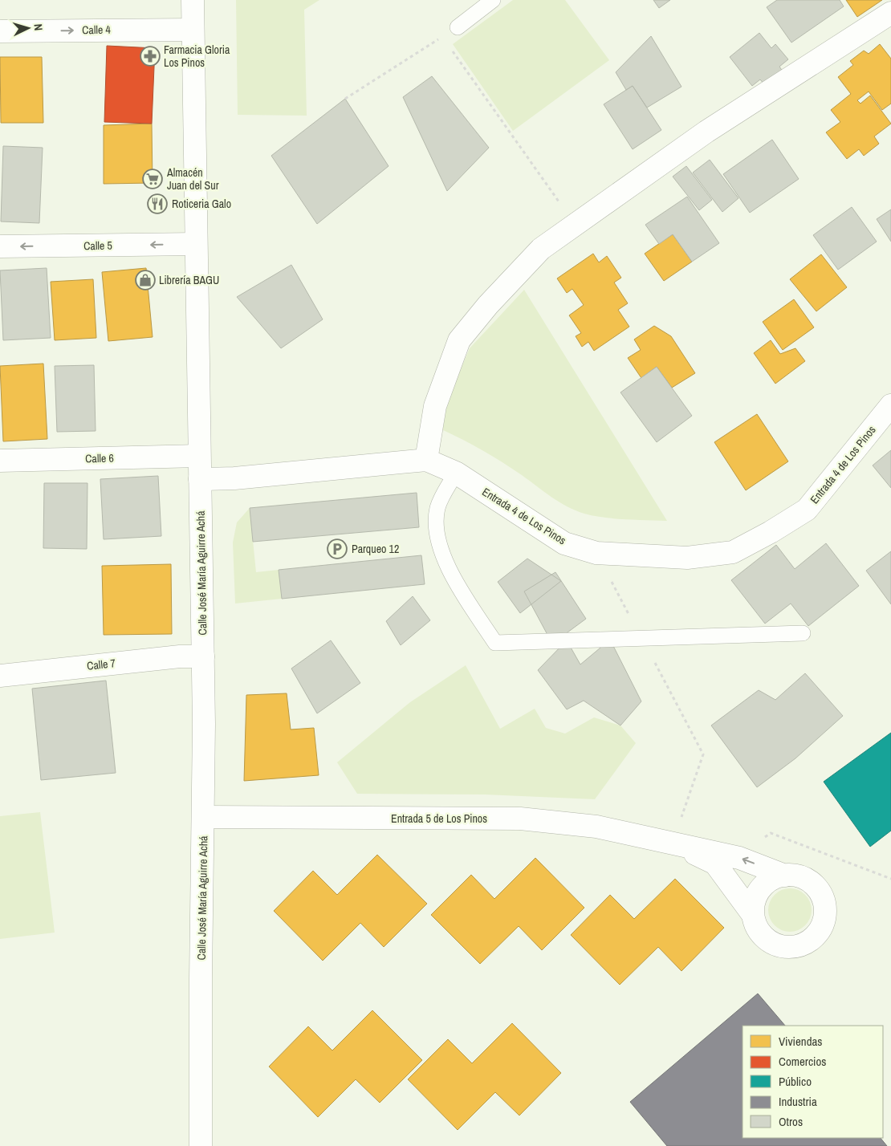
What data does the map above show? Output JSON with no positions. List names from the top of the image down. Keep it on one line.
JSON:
{"streets":{"street":["Calle 4","Calle 5","Calle 6","Entrada 4 de Los Pinos","Calle José María Aguirre Achá","Calle 7","Entrada 5 de Los Pinos"]},"crossings":[["Calle 4","Calle José María Aguirre Achá"],["Calle 5","Calle José María Aguirre Achá"],["Calle 6","Calle José María Aguirre Achá"],["Entrada 4 de Los Pinos","Calle José María Aguirre Achá"],["Calle José María Aguirre Achá","Calle 7"],["Calle José María Aguirre Achá","Entrada 5 de Los Pinos"]],"one_way":["Calle 4","Calle 5"],"places":{"pharmacy":["Farmacia Gloria Los Pinos"],"supermarket":["Almacén Juan del Sur"],"restaurant":["Roticeria Galo"],"shop":["Librería BAGU"],"parking":["Parqueo 12"]},"legend":["Viviendas","Comercios","Público","Industria","Otros"],"north":"right"}
